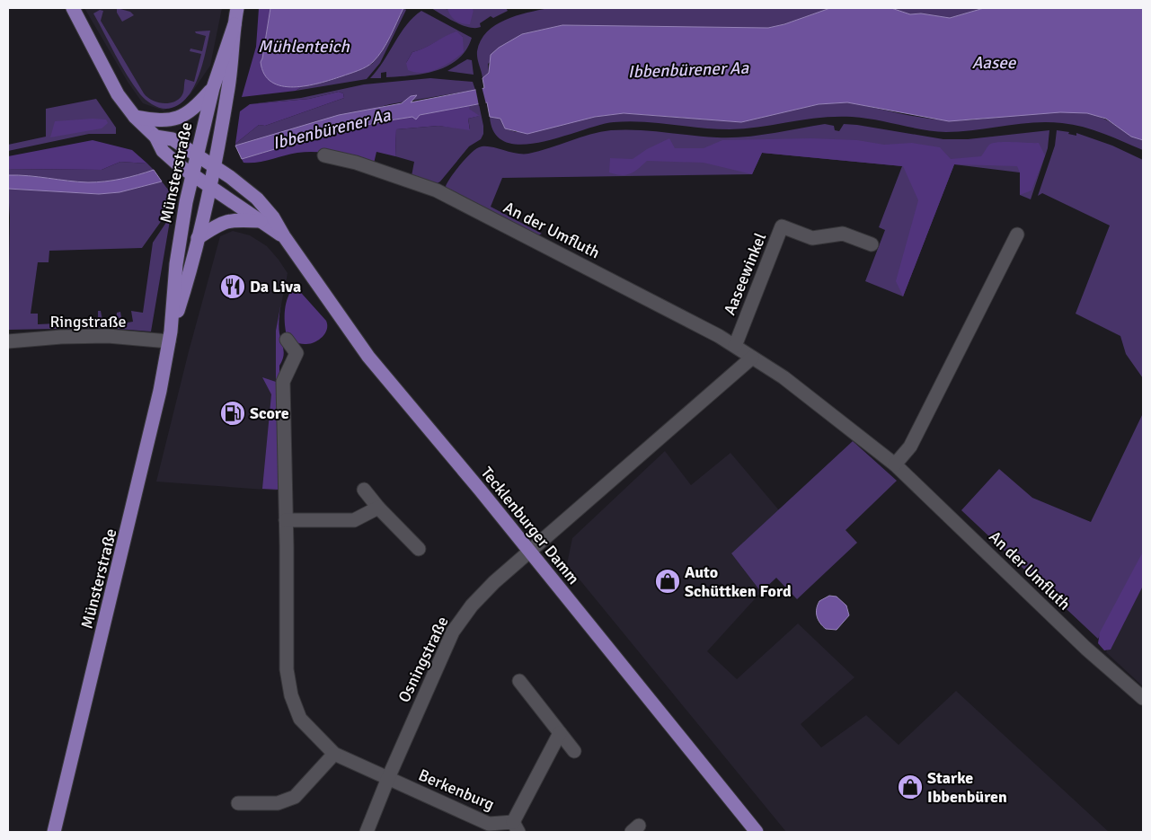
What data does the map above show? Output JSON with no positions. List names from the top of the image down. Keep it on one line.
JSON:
{"streets":{"main road":["Münsterstraße","Tecklenburger Damm"],"street":["An der Umfluth","Aaseewinkel","Ringstraße","Osningstraße","Berkenburg"]},"crossings":[["Münsterstraße","Ringstraße"],["Münsterstraße","Tecklenburger Damm"],["An der Umfluth","Aaseewinkel"],["Tecklenburger Damm","Osningstraße"],["Osningstraße","Berkenburg"]],"water":["Mühlenteich","Aasee","Ibbenbürener Aa"],"places":{"restaurant":["Da Liva"],"fuel station":["Score"],"shop":["Auto Schüttken Ford","Starke Ibbenbüren"]}}
